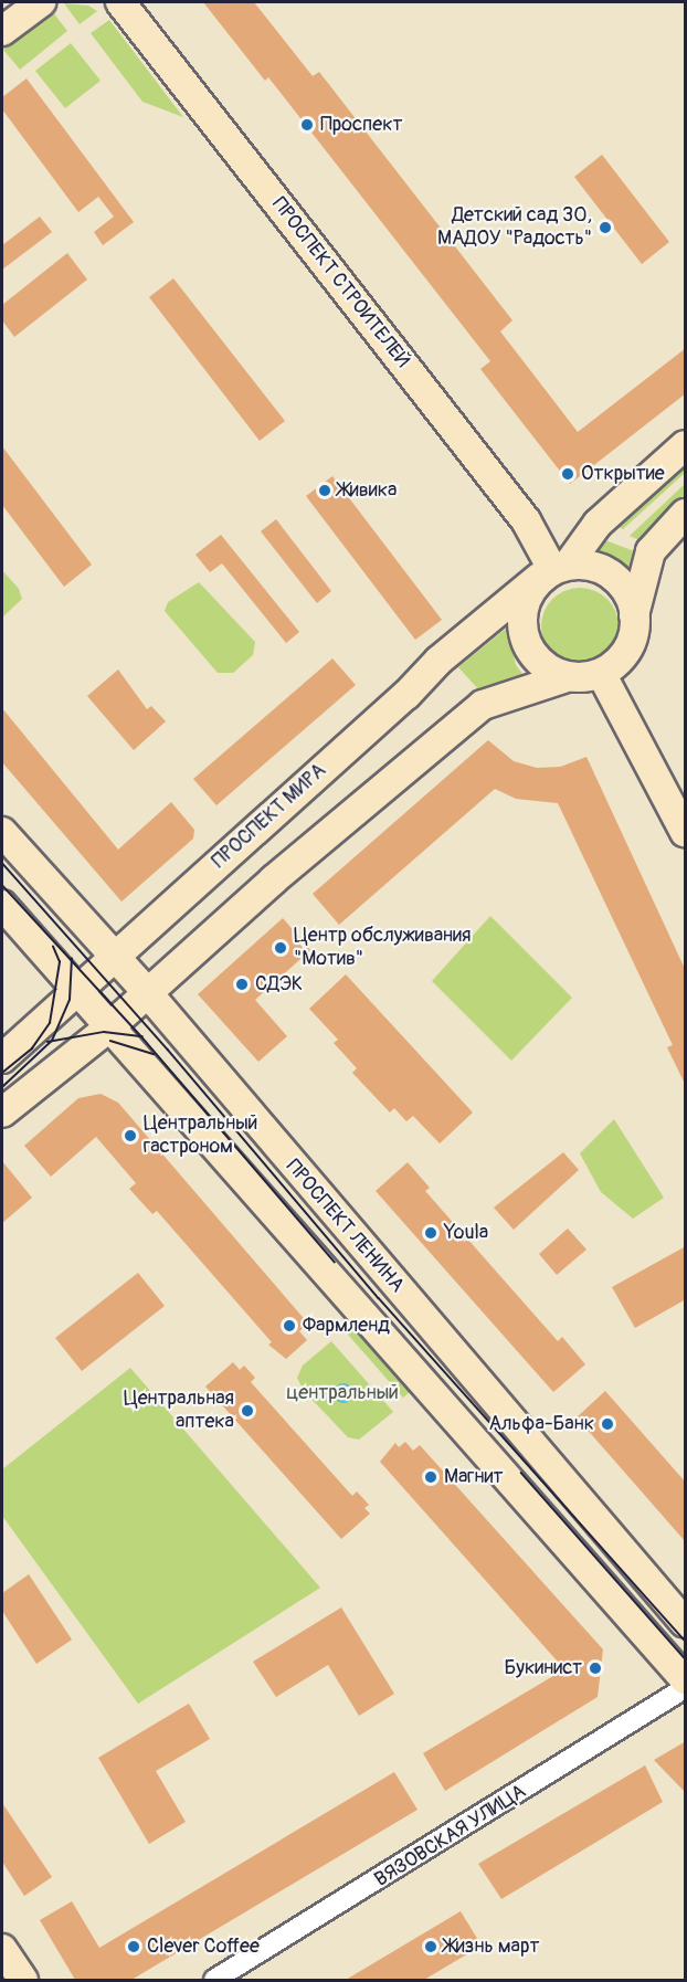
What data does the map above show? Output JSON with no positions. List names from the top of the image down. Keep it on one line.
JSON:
{"streets":{"main road":["ПРОСПЕКТ СТРОИТЕЛЕЙ","ПРОСПЕКТ МИРА","ПРОСПЕКТ ЛЕНИНА"],"street":["ВЯЗОВСКАЯ УЛИЦА"]},"crossings":[["ПРОСПЕКТ СТРОИТЕЛЕЙ","ПРОСПЕКТ МИРА"],["ПРОСПЕКТ МИРА","ПРОСПЕКТ ЛЕНИНА"]],"parks":["центральный"],"places":["Проспект","Детский сад 30, МАДОУ \"Радость\"","Открытие","Живика","Центр обслуживания \"Мотив\"","СДЭК","Центральный гастроном","Youla","Фармленд","Центральная аптека","Альфа-Банк","Магнит","Букинист","Clever Coffee","Жизнь март"]}
